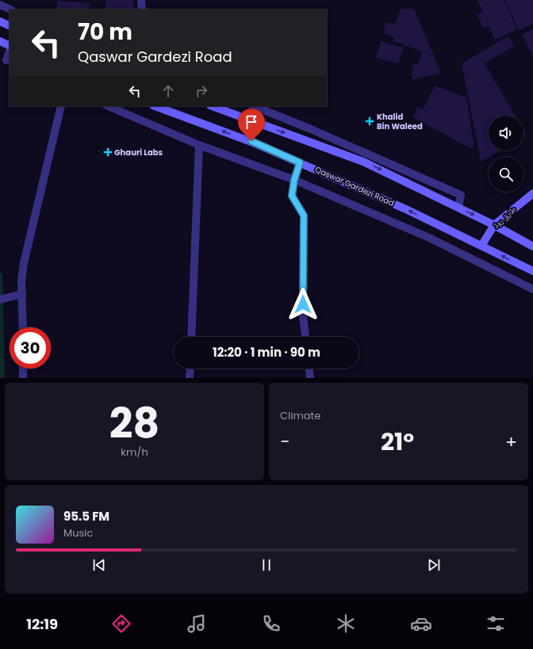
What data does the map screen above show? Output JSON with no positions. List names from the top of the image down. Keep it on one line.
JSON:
{"streets":{"main road":["Qaswar Gardezi Road","طارق روڈ"]},"crossings":[["Qaswar Gardezi Road","طارق روڈ"]],"places":{"health":["Khalid Bin Waleed","Ghauri Labs"]},"page":{"turn":["70 m","Qaswar Gardezi Road"],"limit":"30","trip":"12:20 · 1 min · 90 m","tile":[["28","km/h"],"Climate"],"heat":["−","21°","+"],"song":["95.5 FM","Music"],"tabs":"12:19"}}
